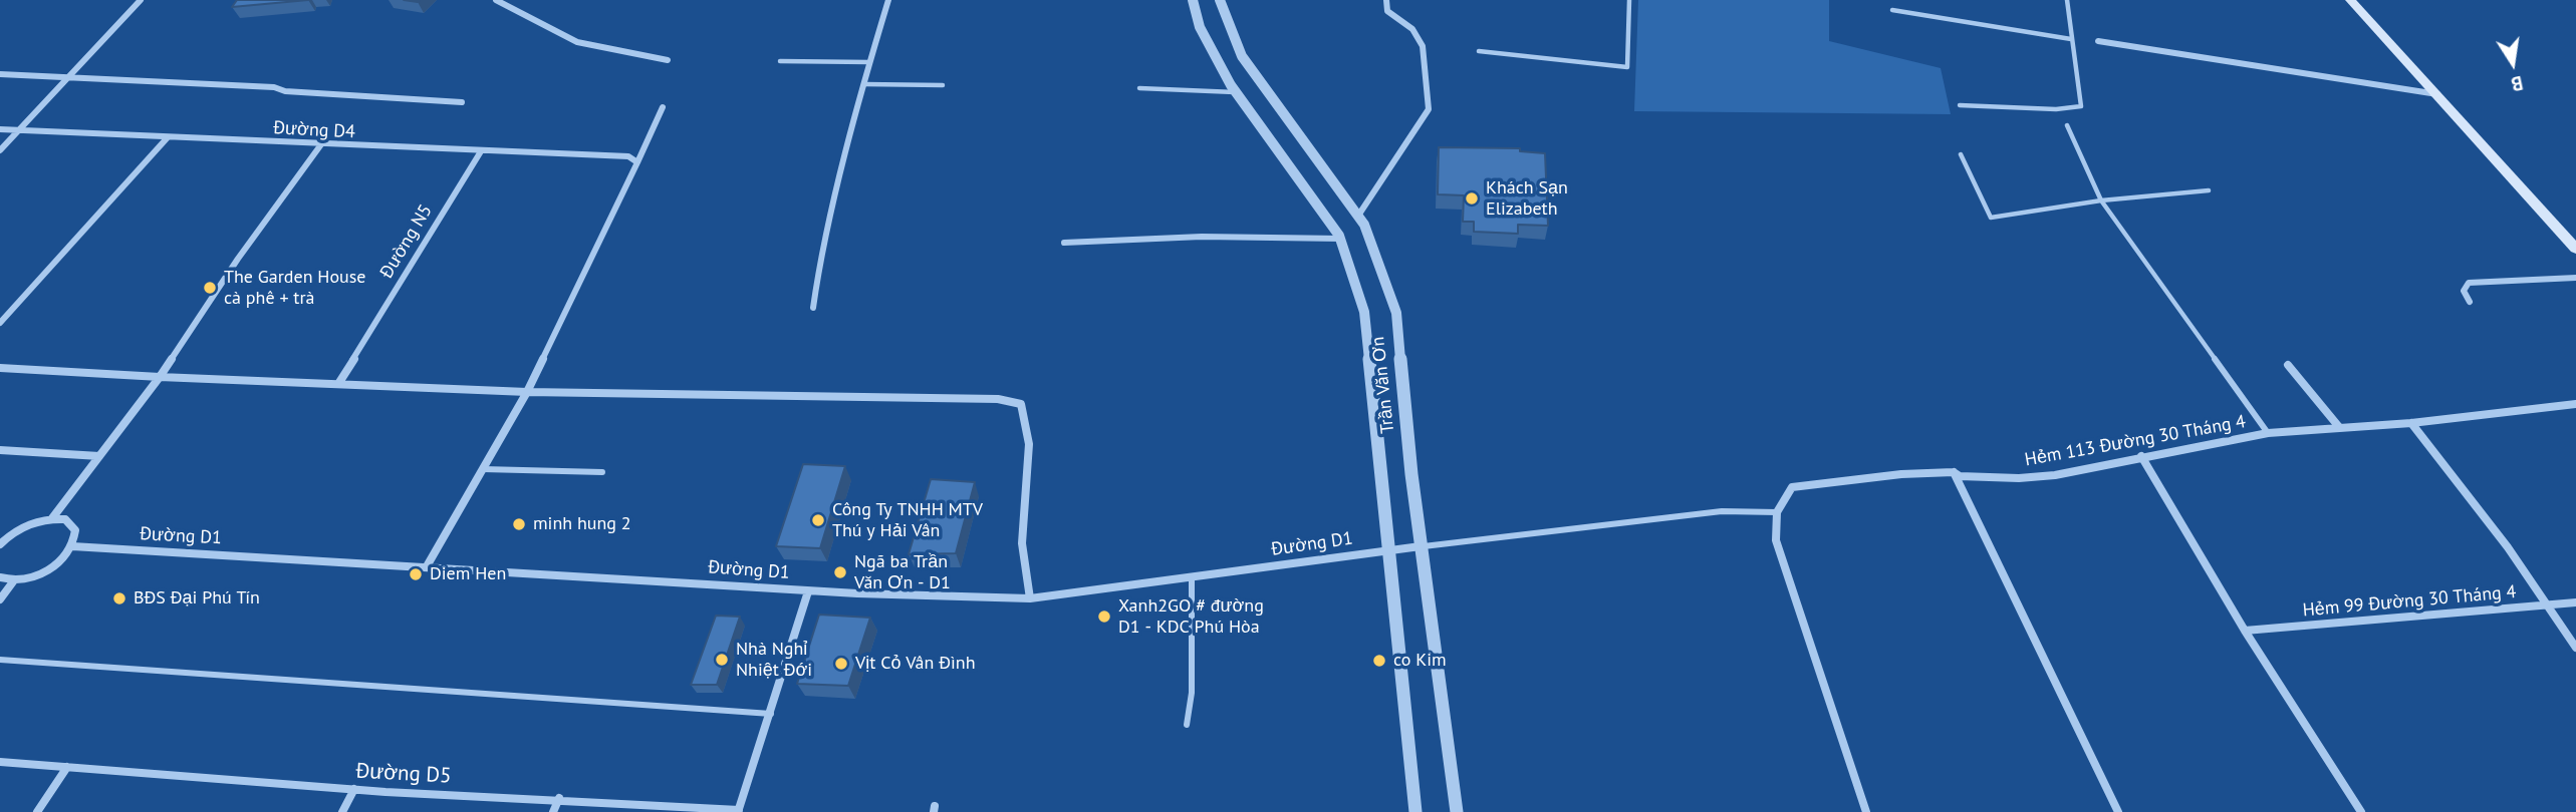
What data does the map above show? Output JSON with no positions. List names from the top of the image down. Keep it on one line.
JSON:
{"streets":{"street":["Đường D4","Đường N5","Trần Văn Ơn","Hẻm 113 Đường 30 Tháng 4","Đường D1","Hẻm 99 Đường 30 Tháng 4","Đường D5"]},"crossings":[["Đường D4","Đường N5"],["Trần Văn Ơn","Đường D1"]],"places":["Khách Sạn Elizabeth","The Garden House cà phê + trà","Công Ty TNHH MTV Thú y Hải Vân","minh hung 2","Ngã ba Trần Văn Ơn - D1","Diem Hen","BĐS Đại Phú Tín","Xanh2GO # đường D1 - KDC Phú Hòa","Nhà Nghỉ Nhiệt Đới","co Kim","Vịt Cỏ Vân Đình"],"north":"bottom"}
